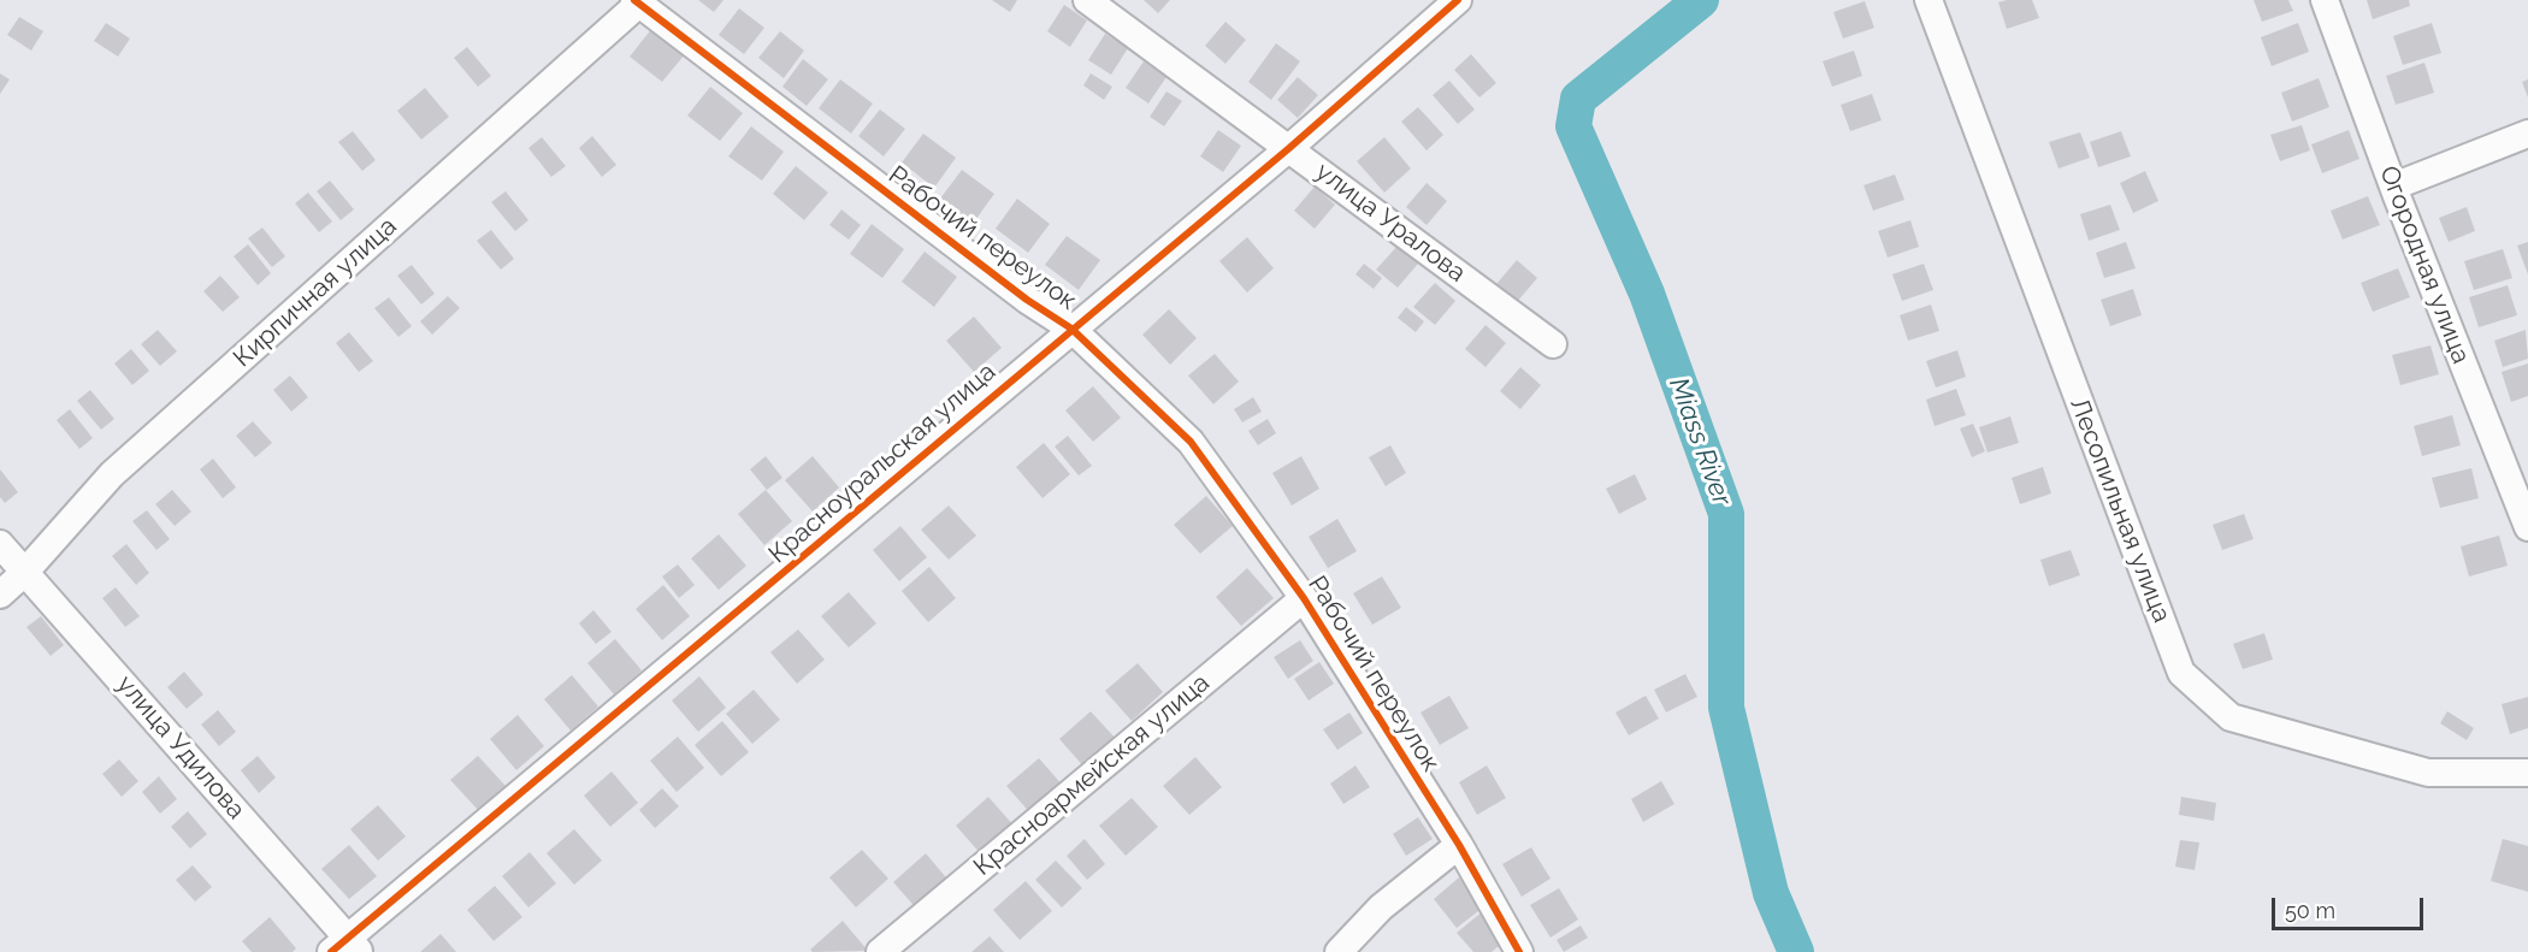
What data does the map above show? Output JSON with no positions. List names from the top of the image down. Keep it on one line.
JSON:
{"streets":{"street":["улица Уралова","Рабочий переулок","Огородная улица","Кирпичная улица","Красноуральская улица","Лесопильная улица","улица Удилова","Красноармейская улица"]},"crossings":[["улица Уралова","Красноуральская улица"],["Рабочий переулок","Кирпичная улица"],["Рабочий переулок","Красноуральская улица"],["Рабочий переулок","Красноармейская улица"],["Кирпичная улица","улица Удилова"],["Красноуральская улица","улица Удилова"]],"water":["Miass River"],"scale_bar":"50 m"}
